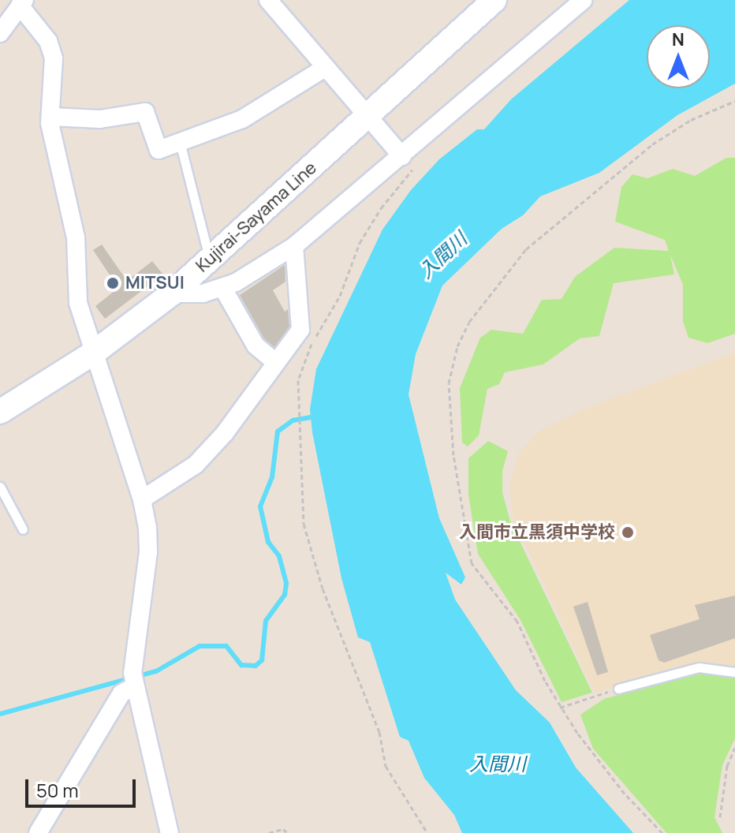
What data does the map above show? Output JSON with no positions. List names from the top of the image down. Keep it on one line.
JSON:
{"streets":{"main road":["Kujirai-Sayama Line"]},"water":["入間川"],"places":["MITSUI","入間市立黒須中学校"],"scale_bar":"50 m","north":"top"}
